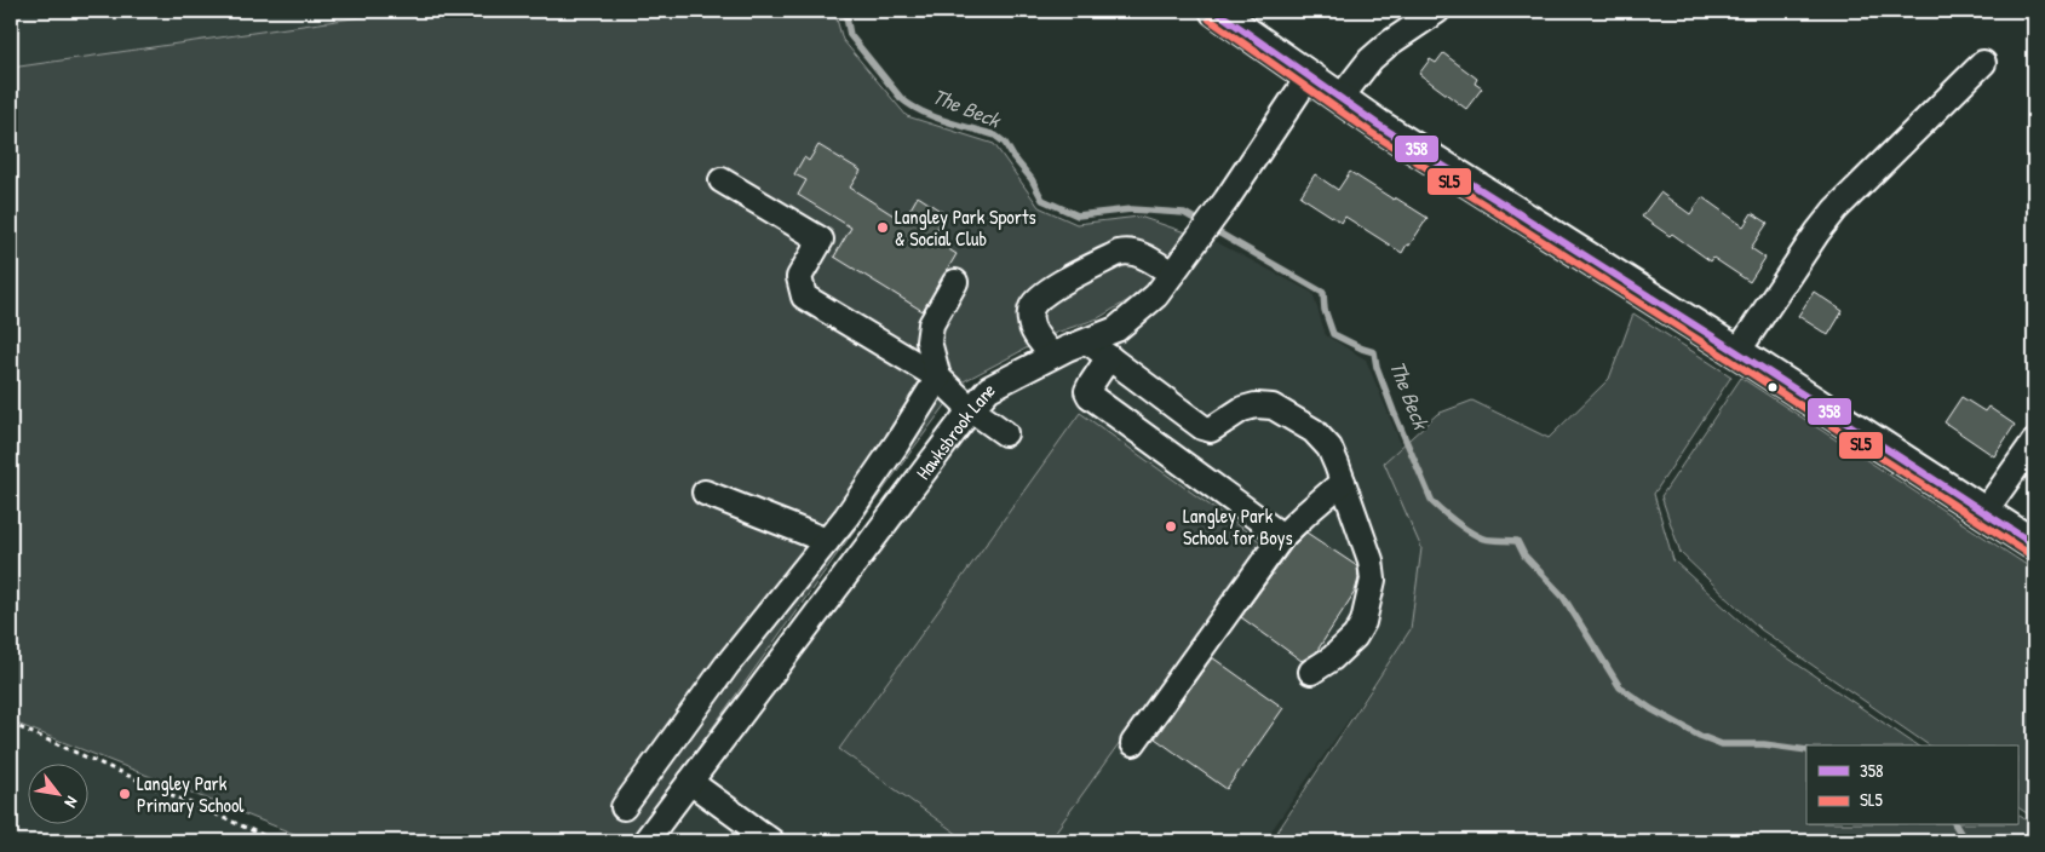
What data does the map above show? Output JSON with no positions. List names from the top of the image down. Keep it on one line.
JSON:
{"streets":{"street":["Hawksbrook Lane"]},"water":["The Beck"],"places":["Langley Park Sports & Social Club","Langley Park School for Boys","Langley Park Primary School"],"lines":["transit line 358","transit line SL5"],"legend":["358","SL5"],"north":"bottom right"}
